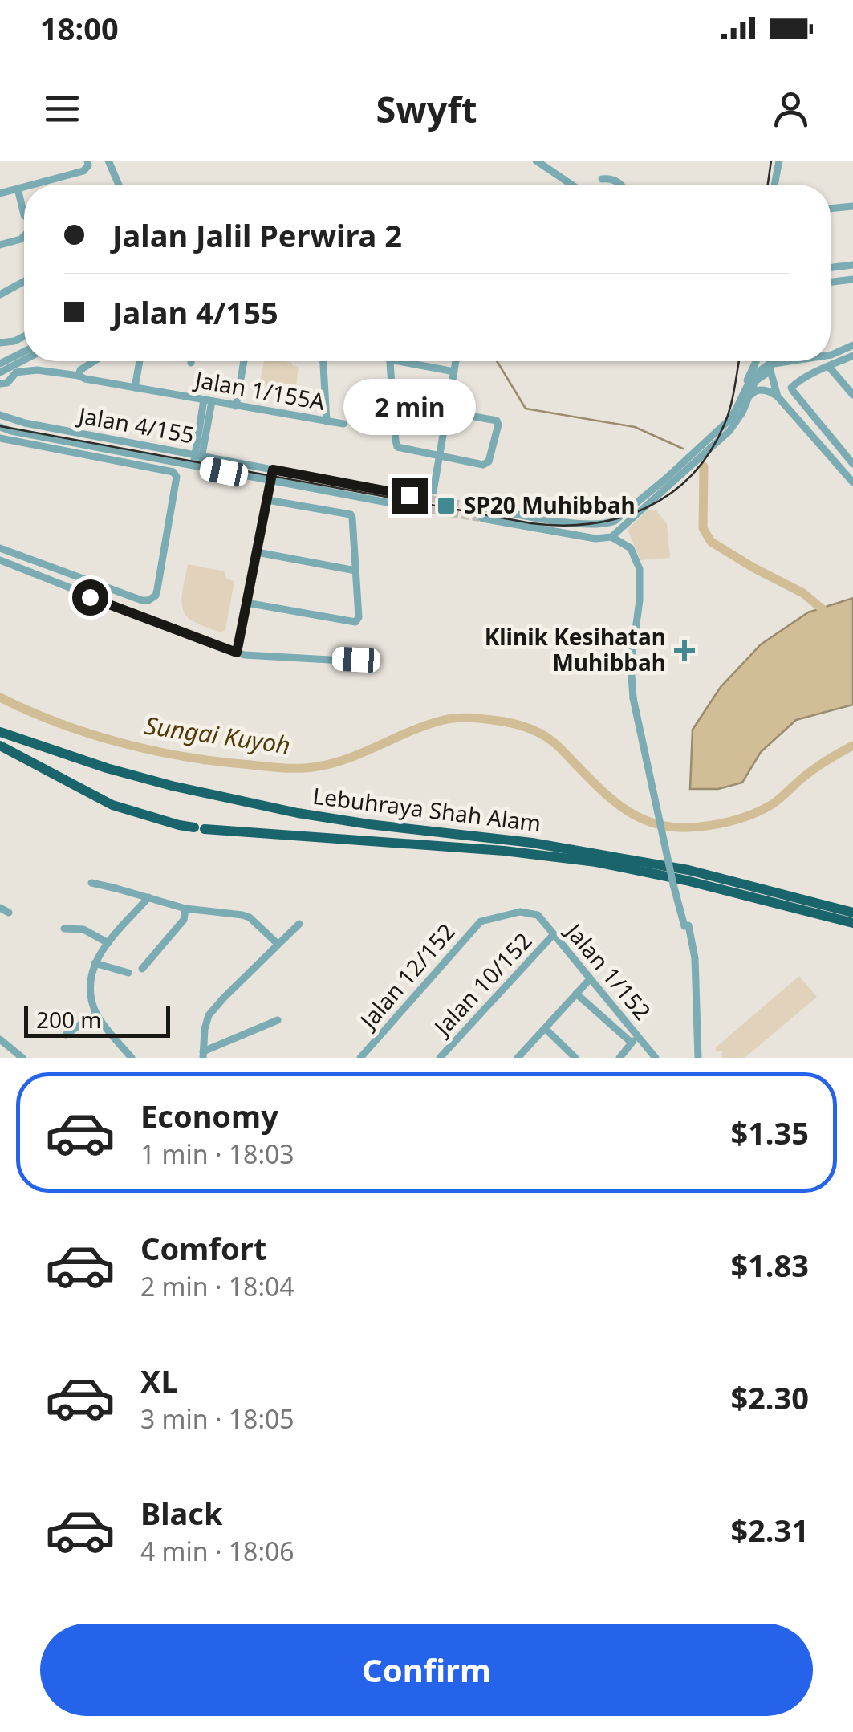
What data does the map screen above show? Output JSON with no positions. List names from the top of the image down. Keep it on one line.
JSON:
{"streets":{"highway":["Lebuhraya Shah Alam"],"street":["Jalan 1/155A","Jalan 4/155","Jalan 1/152","Jalan 12/152","Jalan 10/152"]},"crossings":[["Jalan 1/152","Jalan 12/152"],["Jalan 1/152","Jalan 10/152"]],"water":["Sungai Kuyoh"],"places":{"transit":["SP20 Muhibbah"],"health":["Klinik Kesihatan Muhibbah"]},"scale_bar":"200 m","page":{"status":"18:00","header":"Swyft","banner":["Jalan Jalil Perwira 2","Jalan 4/155"],"bubble":"2 min","scale":"200 m","list":[{"name":"Economy","note":"1 min · 18:03","value":"$1.35"},{"name":"Comfort","note":"2 min · 18:04","value":"$1.83"},{"name":"XL","note":"3 min · 18:05","value":"$2.30"},{"name":"Black","note":"4 min · 18:06","value":"$2.31"}],"buttons":"Confirm"}}
